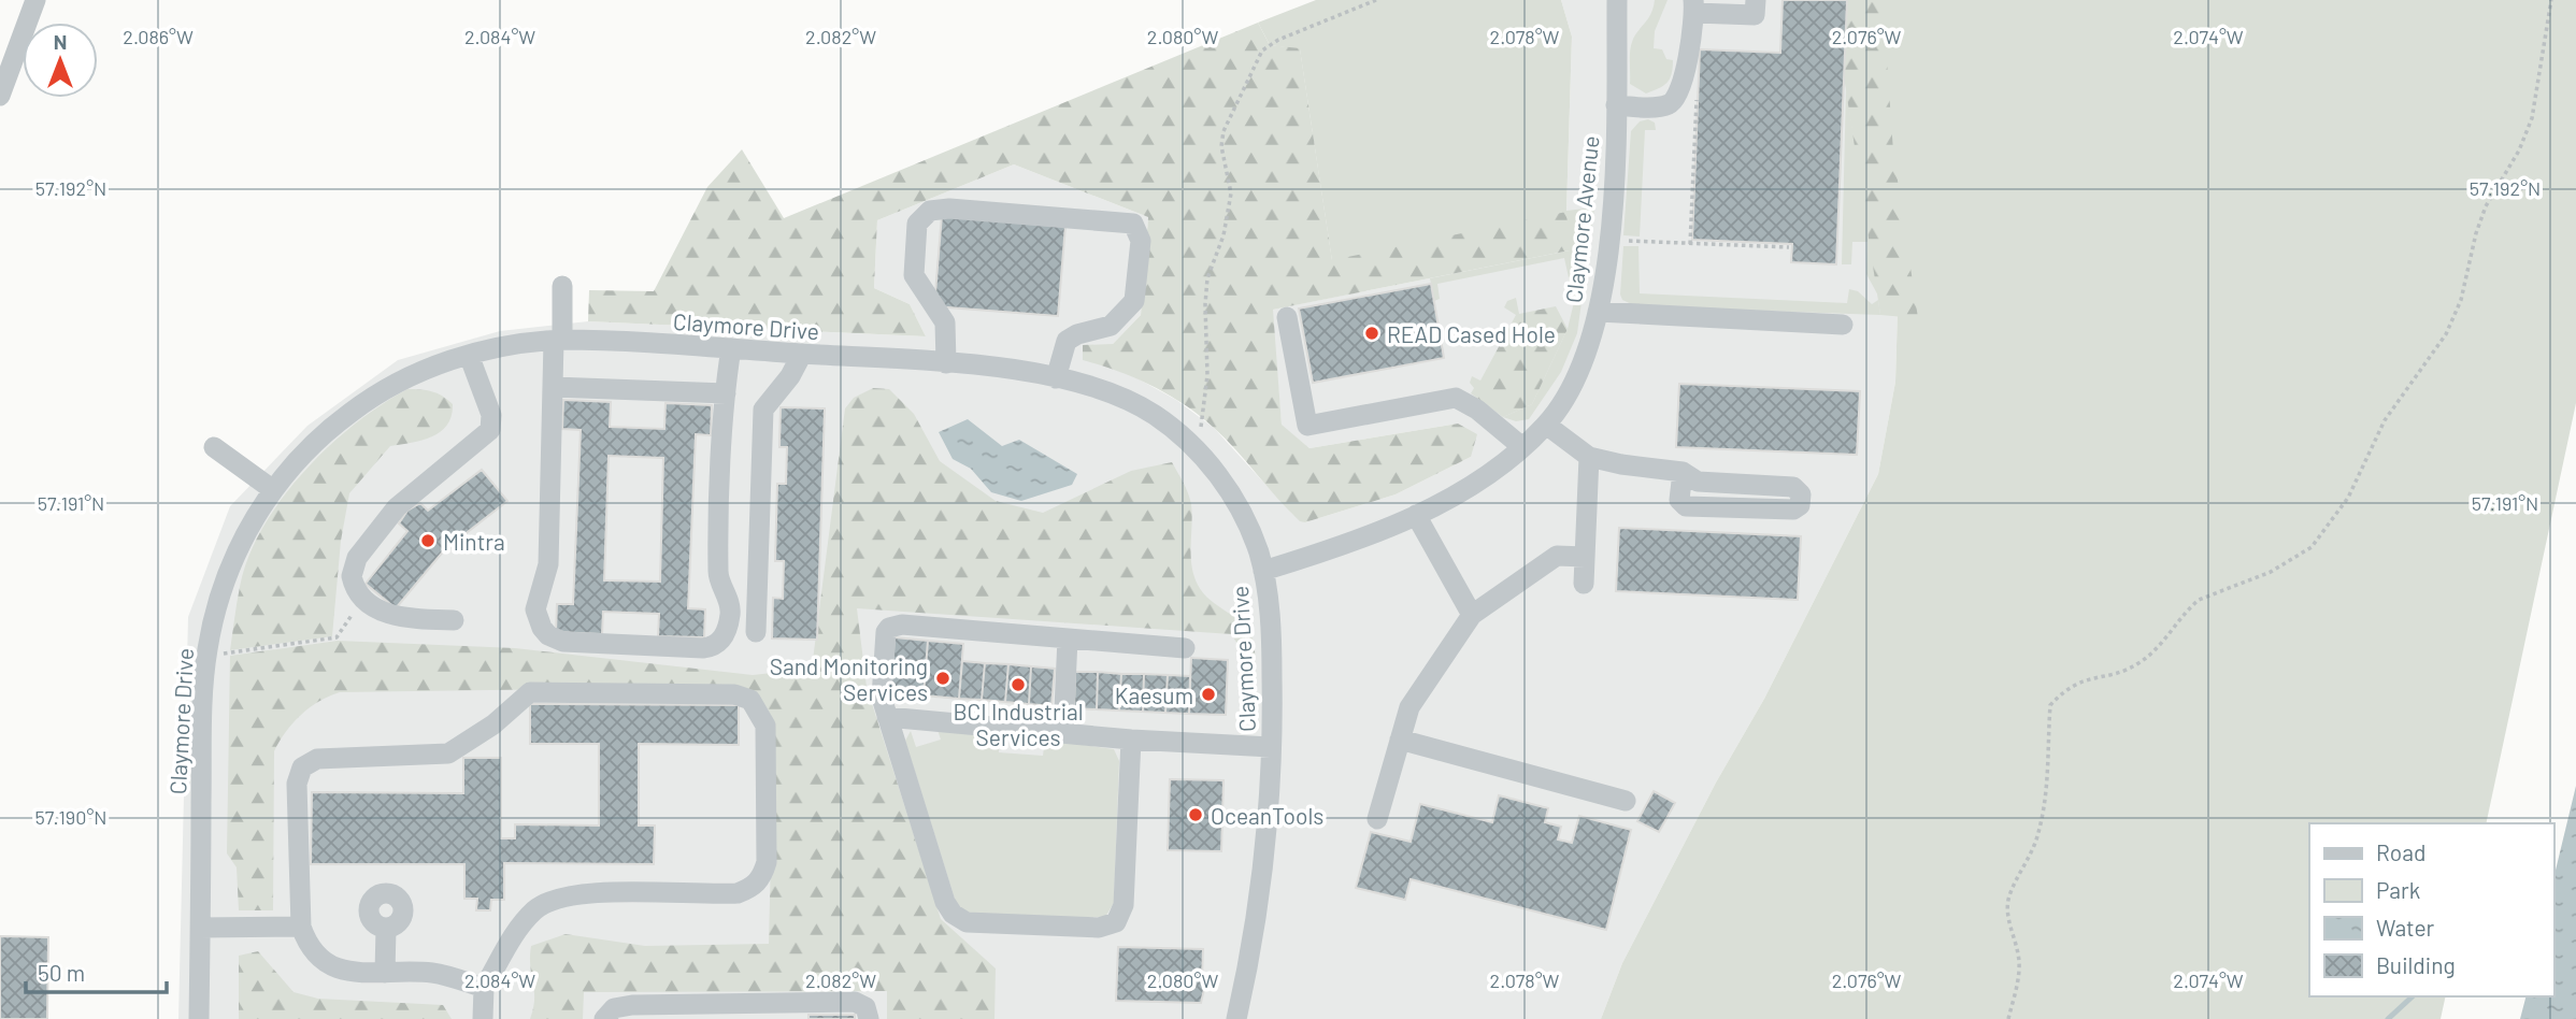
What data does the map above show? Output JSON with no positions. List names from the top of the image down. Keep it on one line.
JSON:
{"streets":{"street":["Claymore Avenue","Claymore Drive"]},"crossings":[["Claymore Avenue","Claymore Drive"]],"places":["READ Cased Hole","Mintra","Sand Monitoring Services","BCI Industrial Services","Kaesum","OceanTools"],"legend":["Road","Park","Water","Building"],"scale_bar":"50 m","north":"top","coordinates":["2.086°W","2.084°W","2.082°W","2.080°W","2.078°W","2.076°W","2.074°W","57.192°N","57.191°N","57.190°N"]}
